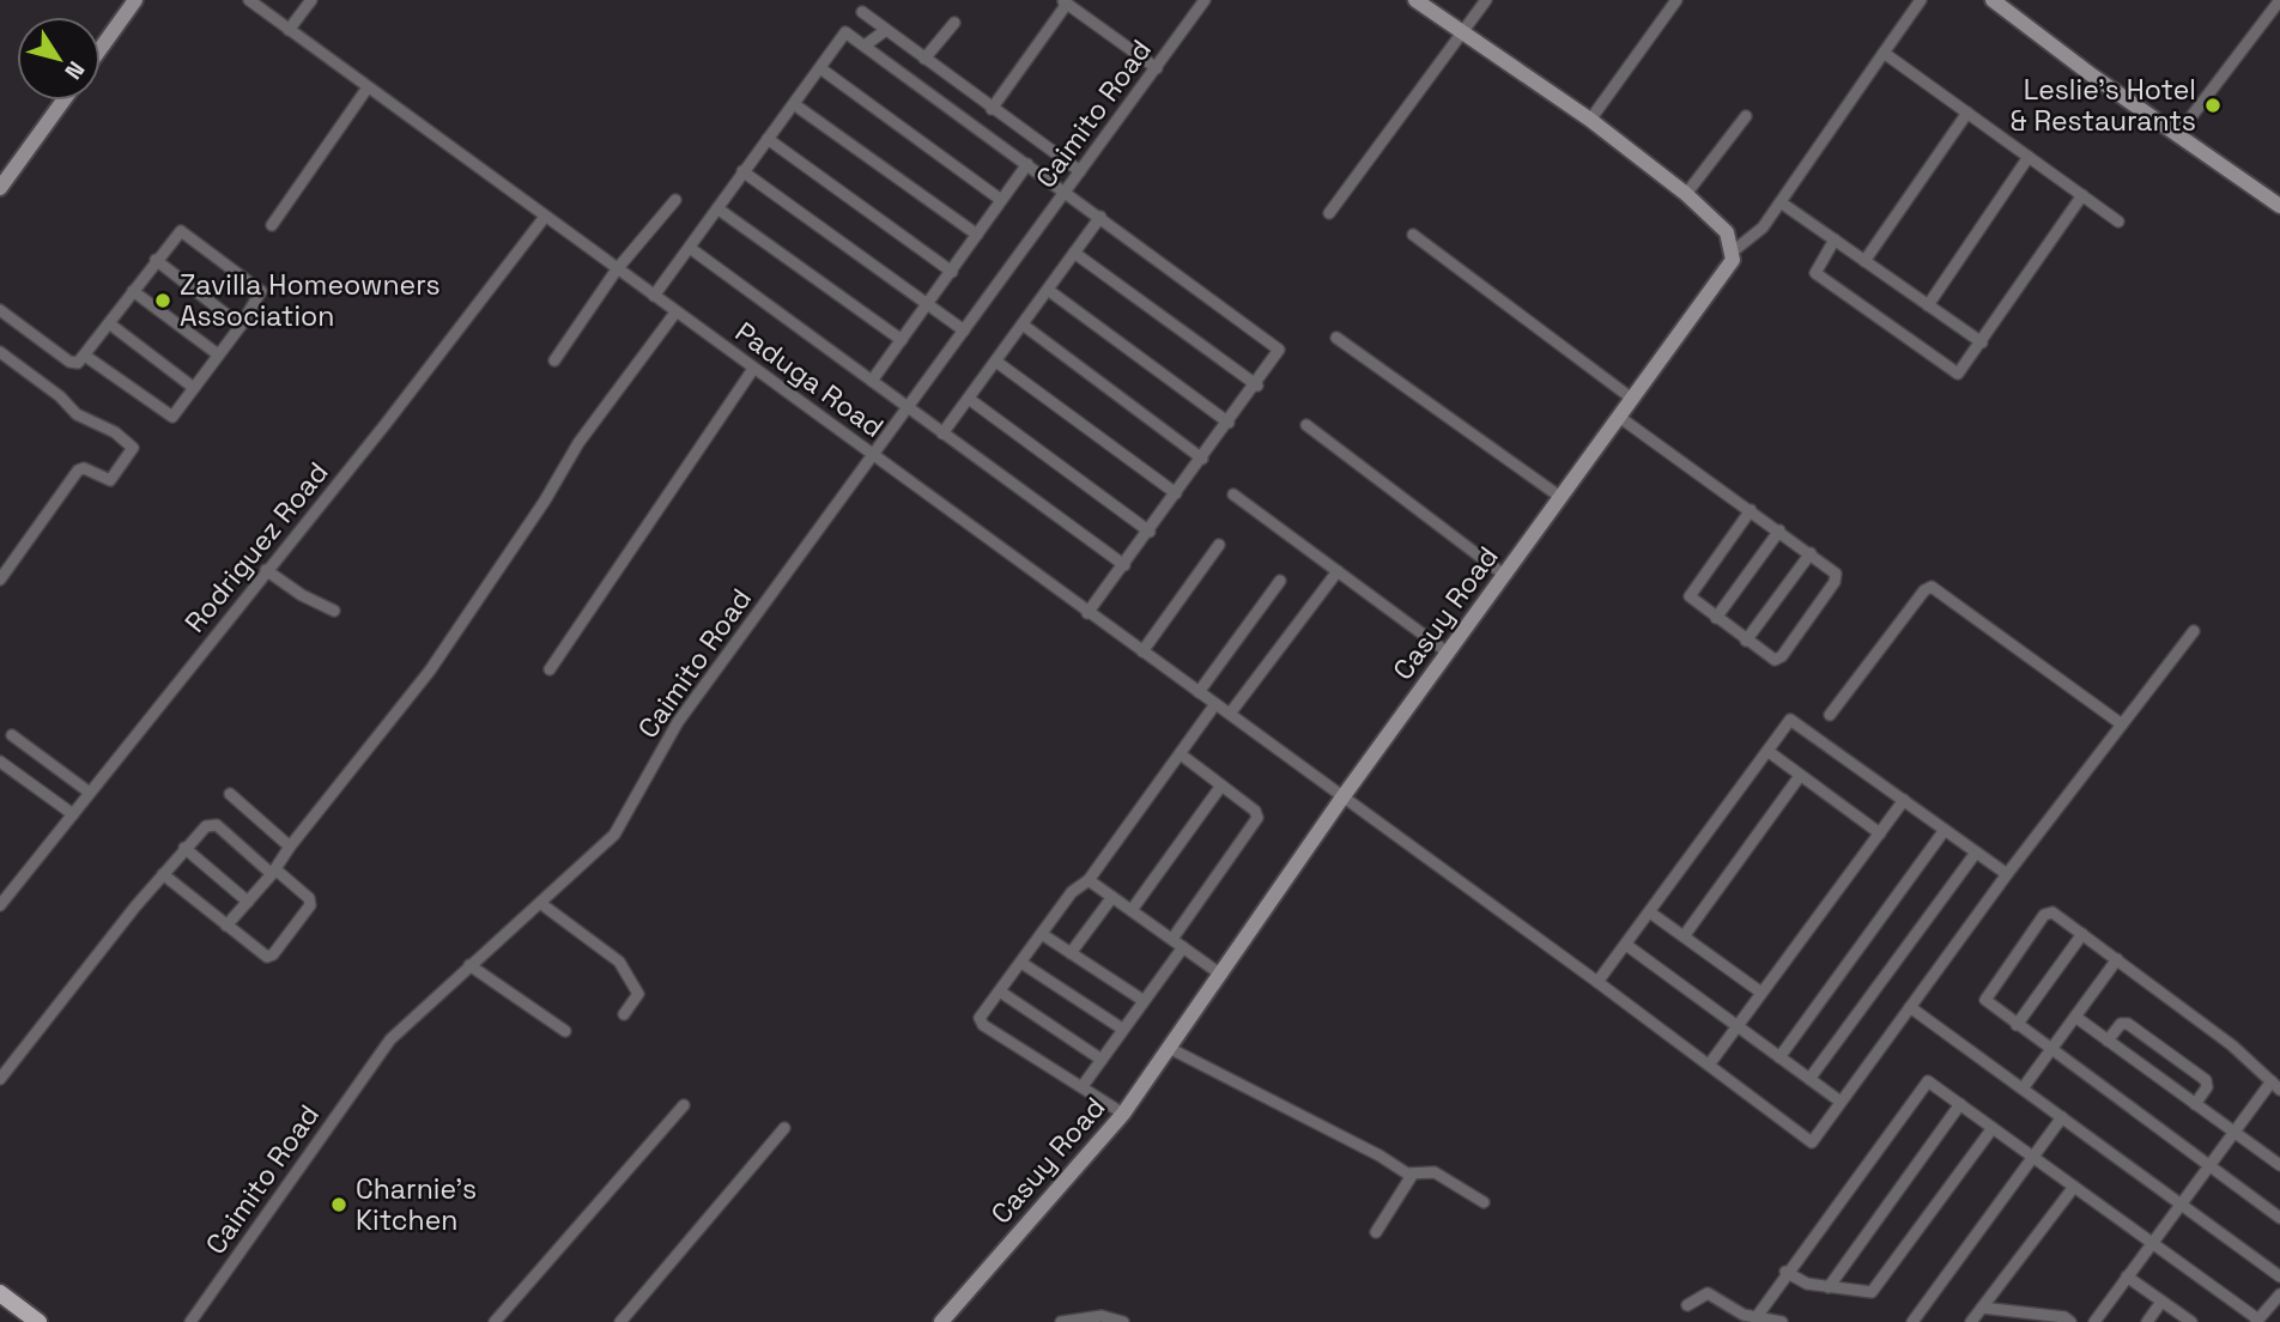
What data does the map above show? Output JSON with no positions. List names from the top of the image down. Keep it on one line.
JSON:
{"streets":{"street":["Caimito Road","Paduga Road","Rodriguez Road","Casuy Road"]},"crossings":[["Caimito Road","Paduga Road"],["Paduga Road","Rodriguez Road"],["Paduga Road","Casuy Road"]],"places":["Leslie's Hotel & Restaurants","Zavilla Homeowners Association","Charnie's Kitchen"],"north":"bottom right"}
